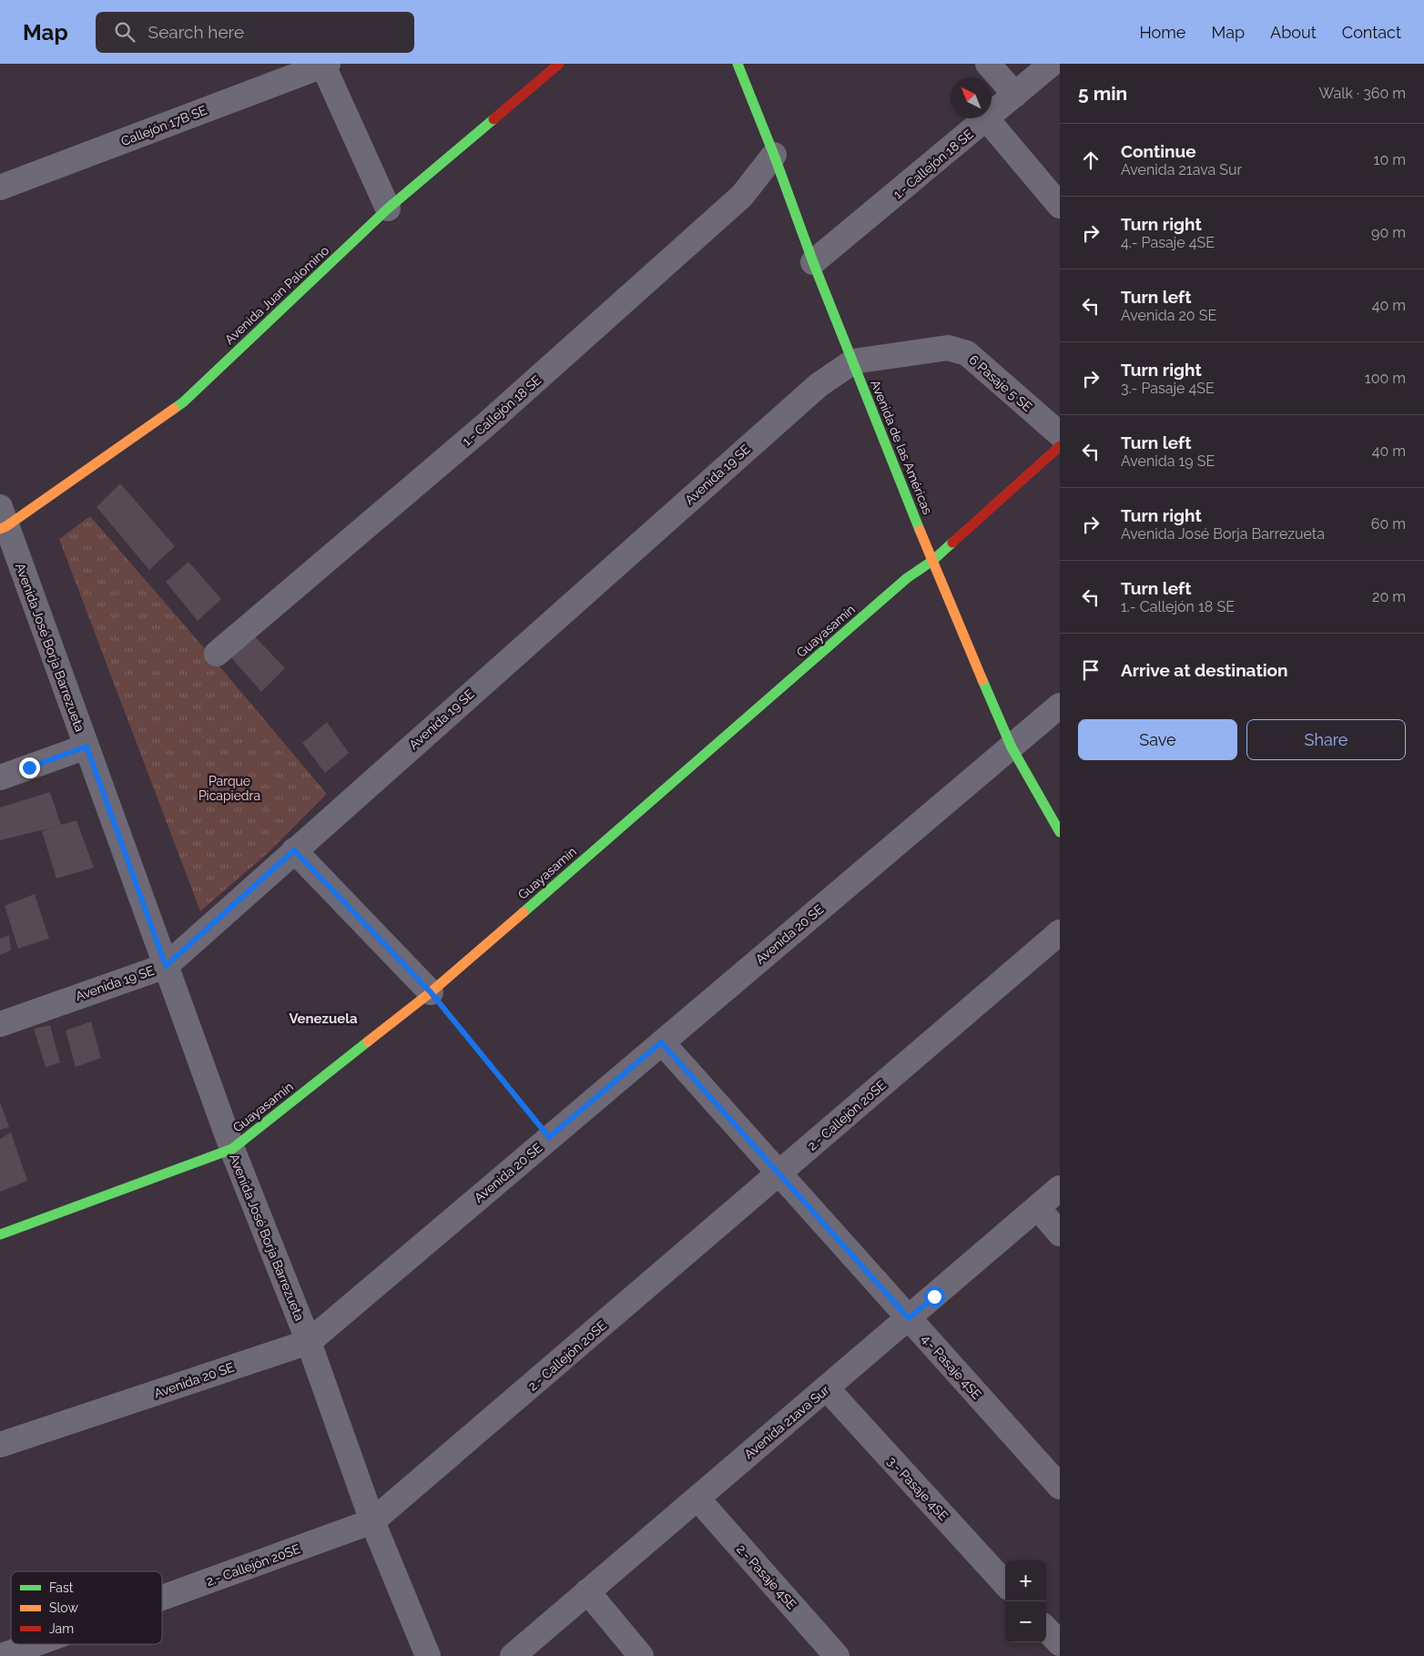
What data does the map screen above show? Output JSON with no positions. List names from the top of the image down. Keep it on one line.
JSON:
{"streets":{"street":["Callejón 17B SE","1.- Callejón 18 SE","Avenida Juan Palomino","6 Pasaje 5 SE","Avenida de las Américas","Avenida 19 SE","Guayasamín","Avenida José Borja Barrezueta","Avenida 20 SE","2.- Callejón 20SE","4.- Pasaje 4SE","Avenida 21ava Sur","3.- Pasaje 4SE","2.- Pasaje 4SE"]},"crossings":[["1.- Callejón 18 SE","Avenida de las Américas"],["Avenida Juan Palomino","Avenida José Borja Barrezueta"],["6 Pasaje 5 SE","Avenida de las Américas"],["6 Pasaje 5 SE","Avenida 19 SE"],["Avenida de las Américas","Avenida 19 SE"],["Avenida de las Américas","Guayasamín"],["Avenida de las Américas","Avenida 20 SE"],["Avenida 19 SE","Avenida José Borja Barrezueta"],["Guayasamín","Avenida José Borja Barrezueta"],["Avenida José Borja Barrezueta","Avenida 20 SE"],["Avenida José Borja Barrezueta","2.- Callejón 20SE"],["Avenida 20 SE","4.- Pasaje 4SE"],["2.- Callejón 20SE","4.- Pasaje 4SE"],["4.- Pasaje 4SE","Avenida 21ava Sur"],["Avenida 21ava Sur","3.- Pasaje 4SE"],["Avenida 21ava Sur","2.- Pasaje 4SE"]],"districts":["Venezuela"],"parks":["Parque Picapiedra"],"legend":["Fast","Slow","Jam"],"north":"top left","page":{"header":"Map","search":"Search here","nav":["Home","Map","About","Contact"],"heading":["5 min","Walk · 360 m"],"list":[["Continue","Avenida 21ava Sur","10 m"],["Turn right","4.- Pasaje 4SE","90 m"],["Turn left","Avenida 20 SE","40 m"],["Turn right","3.- Pasaje 4SE","100 m"],["Turn left","Avenida 19 SE","40 m"],["Turn right","Avenida José Borja Barrezueta","60 m"],["Turn left","1.- Callejón 18 SE","20 m"],"Arrive at destination"],"buttons":["Save","Share"],"map_buttons":["+","−"]}}
